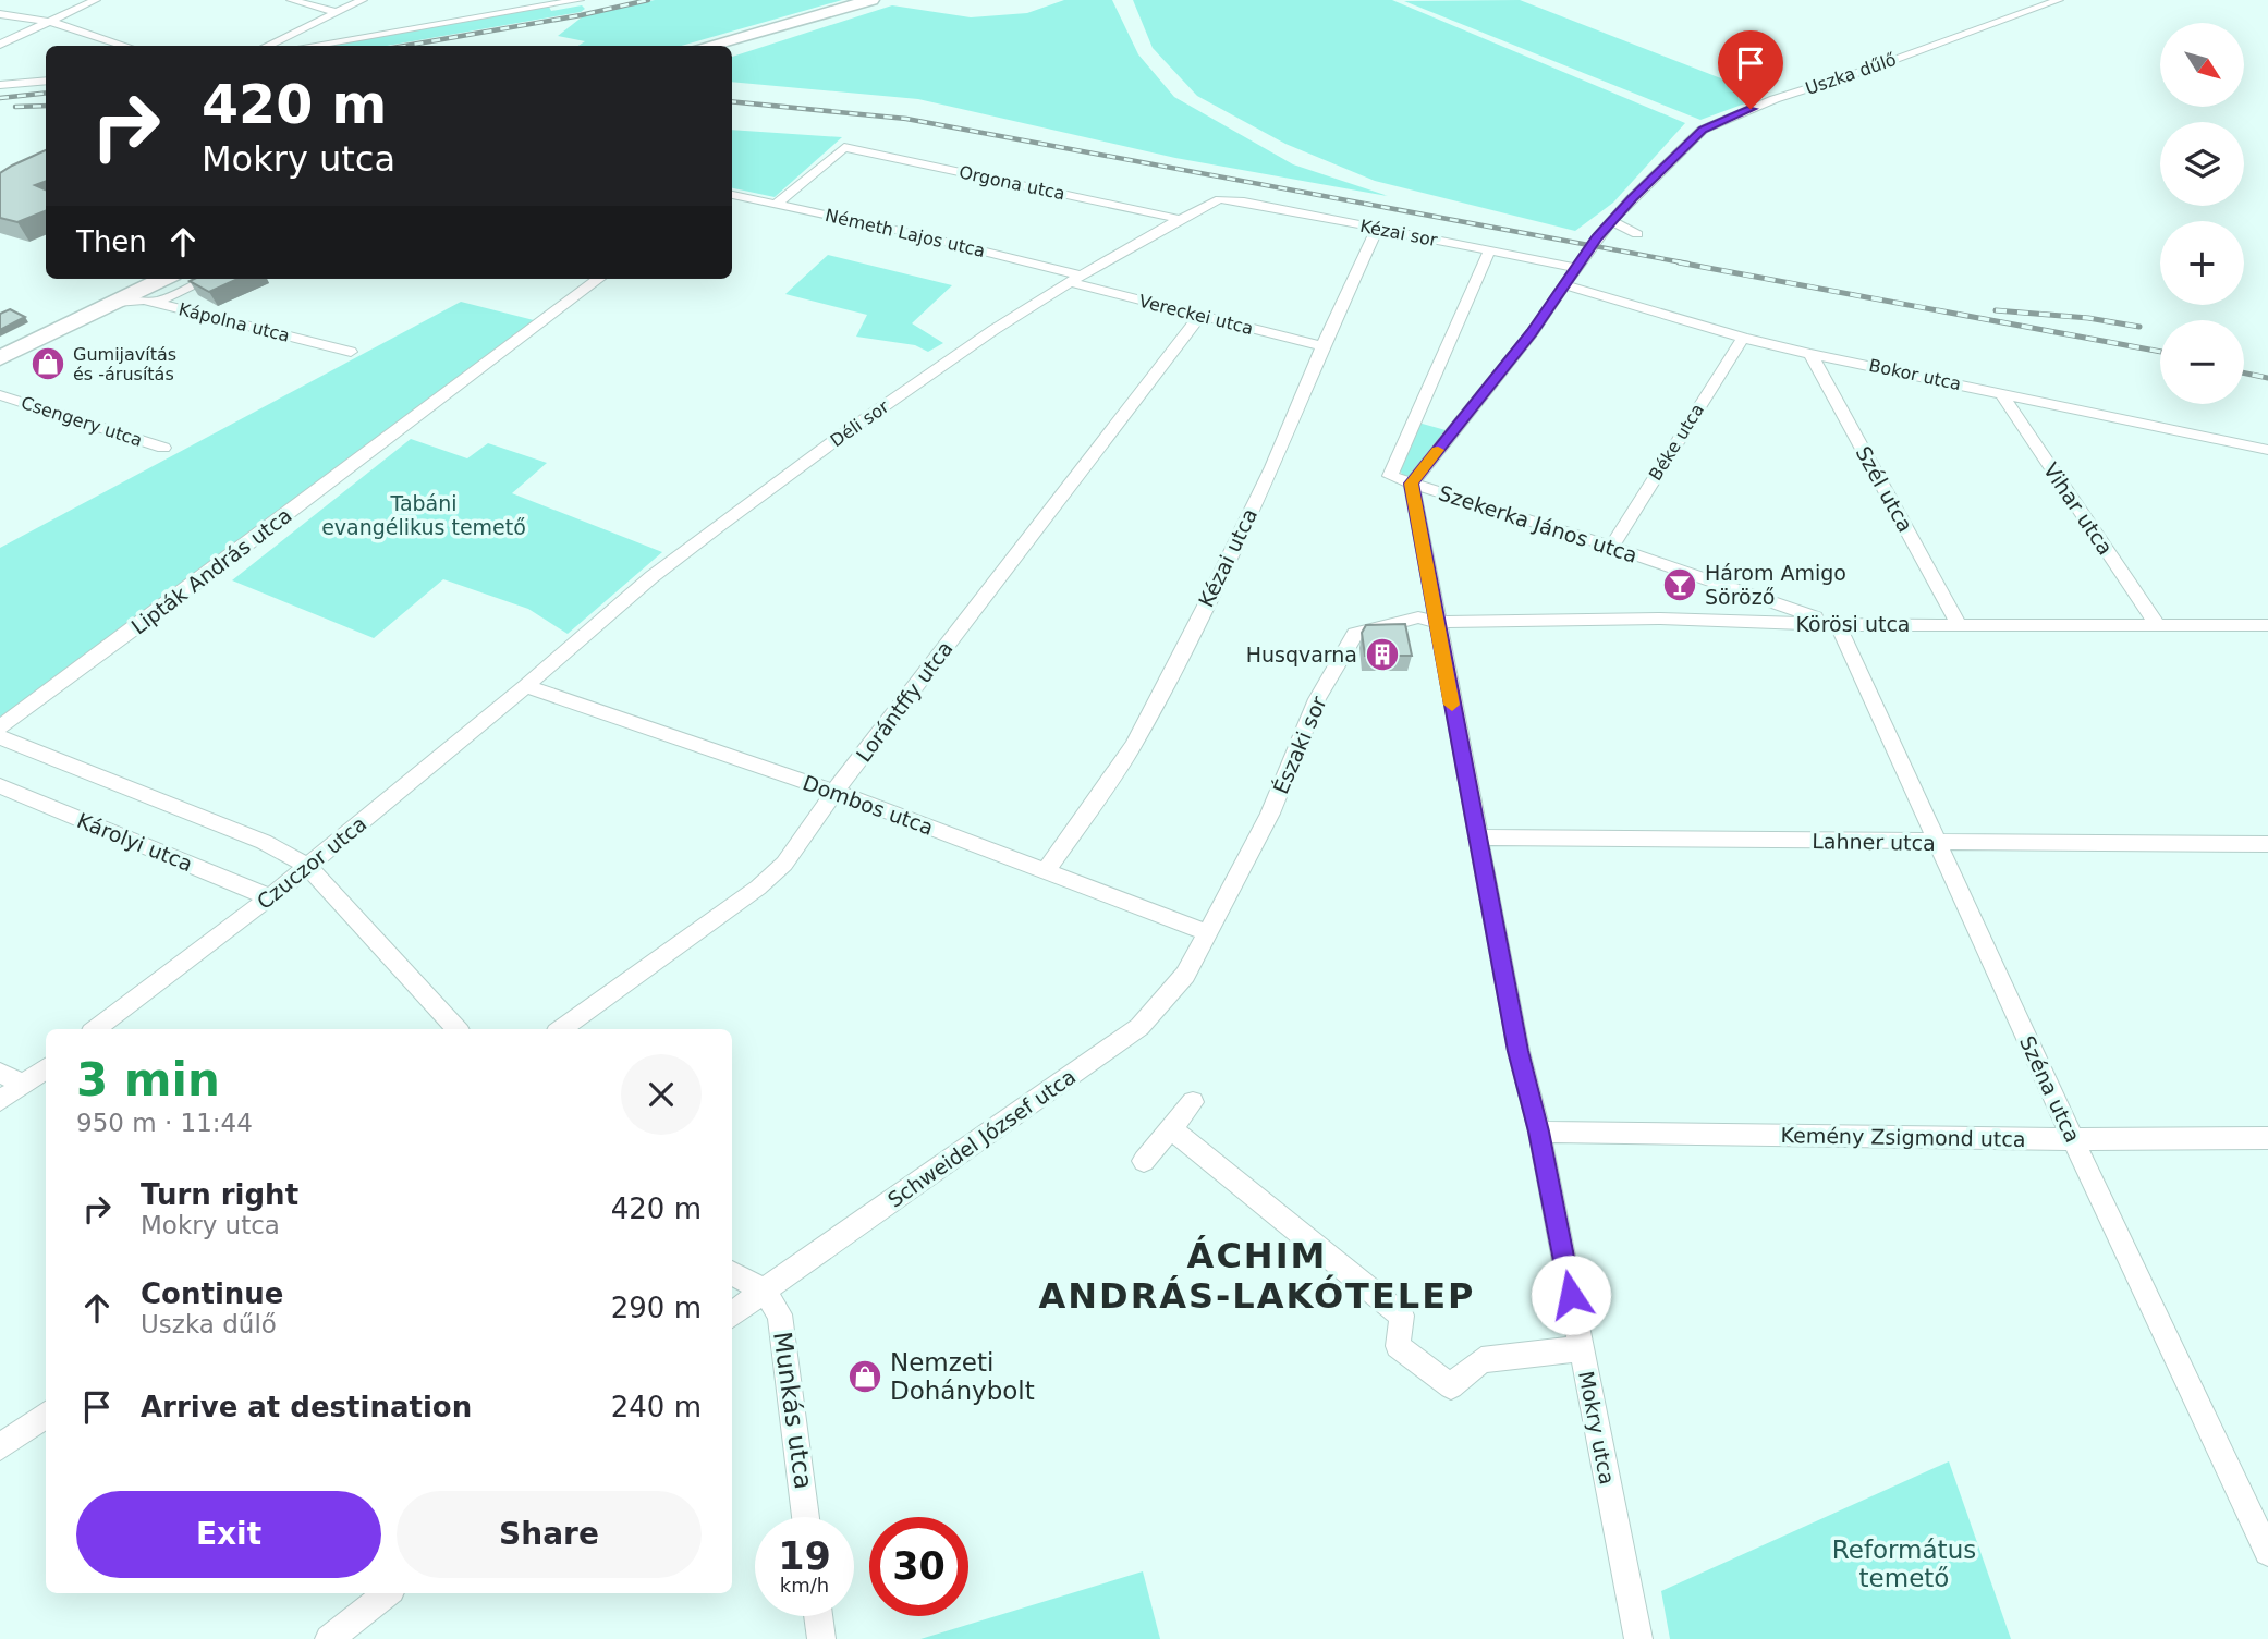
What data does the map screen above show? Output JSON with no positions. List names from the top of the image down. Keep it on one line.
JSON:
{"streets":{"street":["Uszka dűlő","Orgona utca","Németh Lajos utca","Kézai sor","Vereckei utca","Kápolna utca","Bokor utca","Csengery utca","Déli sor","Béke utca","Szél utca","Vihar utca","Szekerka János utca","Kézai utca","Lipták András utca","Körösi utca","Lorántffy utca","Északi sor","Dombos utca","Károlyi utca","Lahner utca","Czuczor utca","Széna utca","Kemény Zsigmond utca","Schweidel József utca","Munkás utca","Mokry utca"]},"crossings":[["Uszka dűlő","Kézai sor"],["Orgona utca","Németh Lajos utca"],["Orgona utca","Déli sor"],["Németh Lajos utca","Vereckei utca"],["Németh Lajos utca","Déli sor"],["Kézai sor","Déli sor"],["Kézai sor","Kézai utca"],["Vereckei utca","Déli sor"],["Vereckei utca","Kézai utca"],["Vereckei utca","Lorántffy utca"],["Bokor utca","Béke utca"],["Bokor utca","Szél utca"],["Bokor utca","Vihar utca"],["Déli sor","Dombos utca"],["Déli sor","Czuczor utca"],["Béke utca","Szekerka János utca"],["Szél utca","Körösi utca"],["Vihar utca","Körösi utca"],["Szekerka János utca","Körösi utca"],["Szekerka János utca","Széna utca"],["Szekerka János utca","Mokry utca"],["Kézai utca","Dombos utca"],["Körösi utca","Északi sor"],["Körösi utca","Széna utca"],["Körösi utca","Mokry utca"],["Lorántffy utca","Dombos utca"],["Északi sor","Dombos utca"],["Északi sor","Schweidel József utca"],["Északi sor","Mokry utca"],["Dombos utca","Czuczor utca"],["Dombos utca","Schweidel József utca"],["Károlyi utca","Czuczor utca"],["Lahner utca","Széna utca"],["Lahner utca","Mokry utca"],["Széna utca","Kemény Zsigmond utca"],["Kemény Zsigmond utca","Mokry utca"],["Schweidel József utca","Munkás utca"]],"districts":["ÁCHIM ANDRÁS-LAKÓTELEP"],"parks":["Tabáni evangélikus temető","Református temető"],"places":{"shop":["Gumijavítás és -árusítás","Nemzeti Dohánybolt"],"bar":["Három Amigo Söröző"],"building":["Husqvarna"]},"north":"bottom right","page":{"map_buttons":["+","−"],"turn":["420 m","Mokry utca"],"then":"Then","heading":["3 min","950 m · 11:44"],"list":[{"name":"Turn right","note":"Mokry utca","value":"420 m"},{"name":"Continue","note":"Uszka dűlő","value":"290 m"},{"name":"Arrive at destination","value":"240 m"}],"buttons":["Exit","Share"],"speed":"19 km/h","limit":"30"}}
